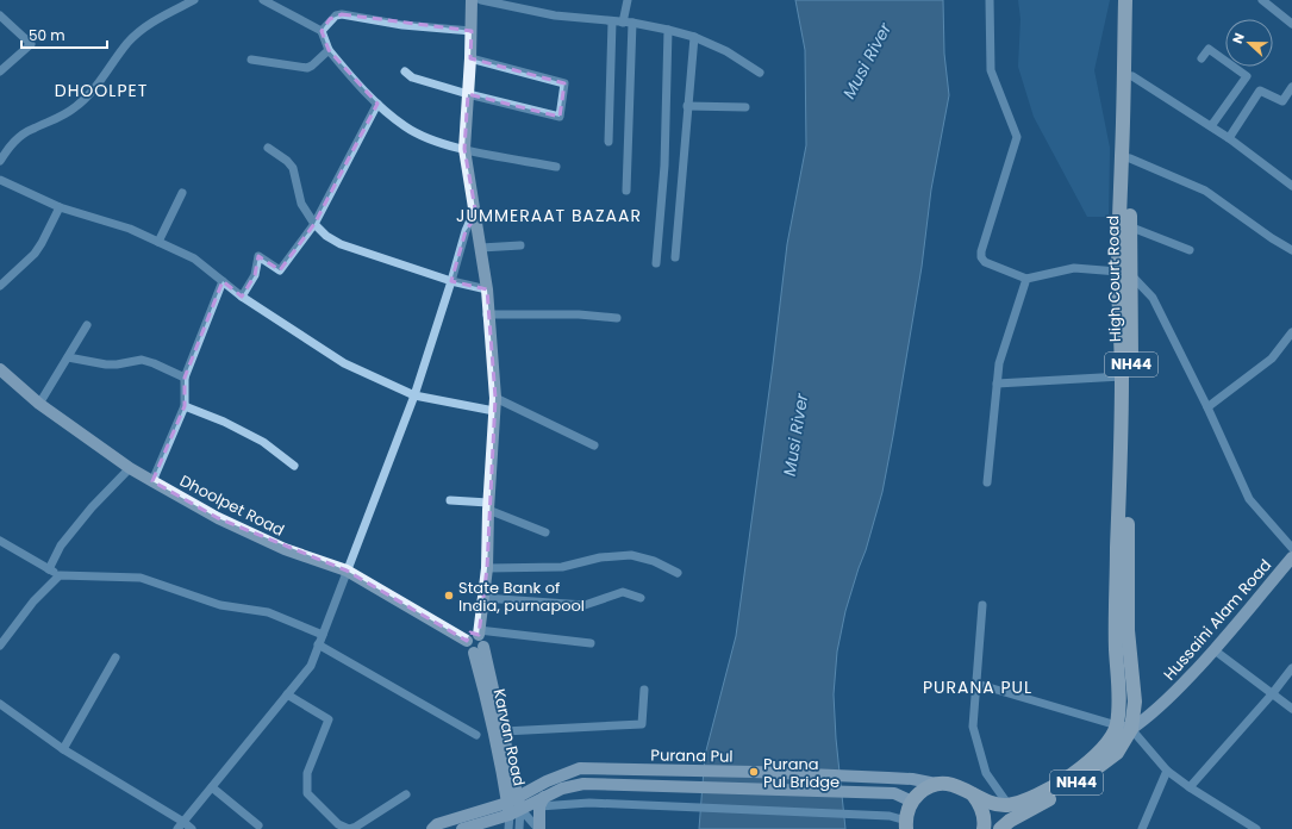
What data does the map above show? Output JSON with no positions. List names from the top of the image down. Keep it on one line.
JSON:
{"streets":{"highway":["High Court Road","NH44"],"main road":["Dhoolpet Road","Hussaini Alam Road","Karvan Road","Purana Pul"]},"crossings":[["High Court Road","NH44"],["High Court Road","Hussaini Alam Road"],["NH44","Hussaini Alam Road"],["Dhoolpet Road","Karvan Road"],["Karvan Road","Purana Pul"]],"districts":["DHOOLPET","JUMMERAAT BAZAAR","PURANA PUL"],"water":["Musi River"],"places":["State Bank of India, purnapool","Purana Pul Bridge"],"scale_bar":"50 m","north":"left"}
